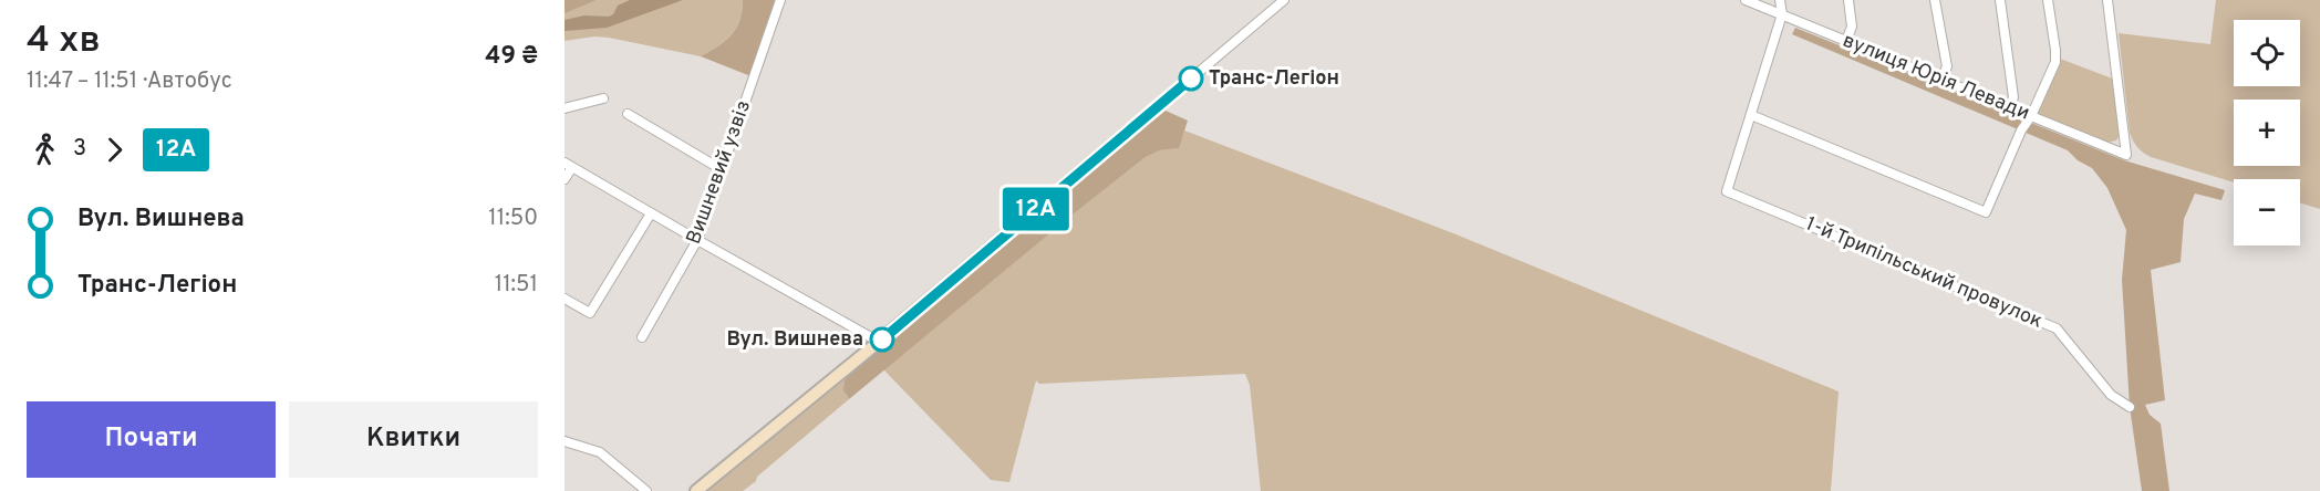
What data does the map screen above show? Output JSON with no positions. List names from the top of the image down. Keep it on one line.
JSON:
{"streets":{"street":["вулиця Юрія Левади","Вишневий узвіз","1-й Трипільський провулок"]},"places":["Транс-Легіон","Вул. Вишнева"],"lines":["bus line 12А"],"page":{"heading":["4 хв","11:47 – 11:51 · Автобус","49 ₴"],"on_map":"12А","map_buttons":["+","−"],"legs":["3","12А"],"list":[{"name":"Вул. Вишнева","value":"11:50"},{"name":"Транс-Легіон","value":"11:51"}],"buttons":["Почати","Квитки"]}}
